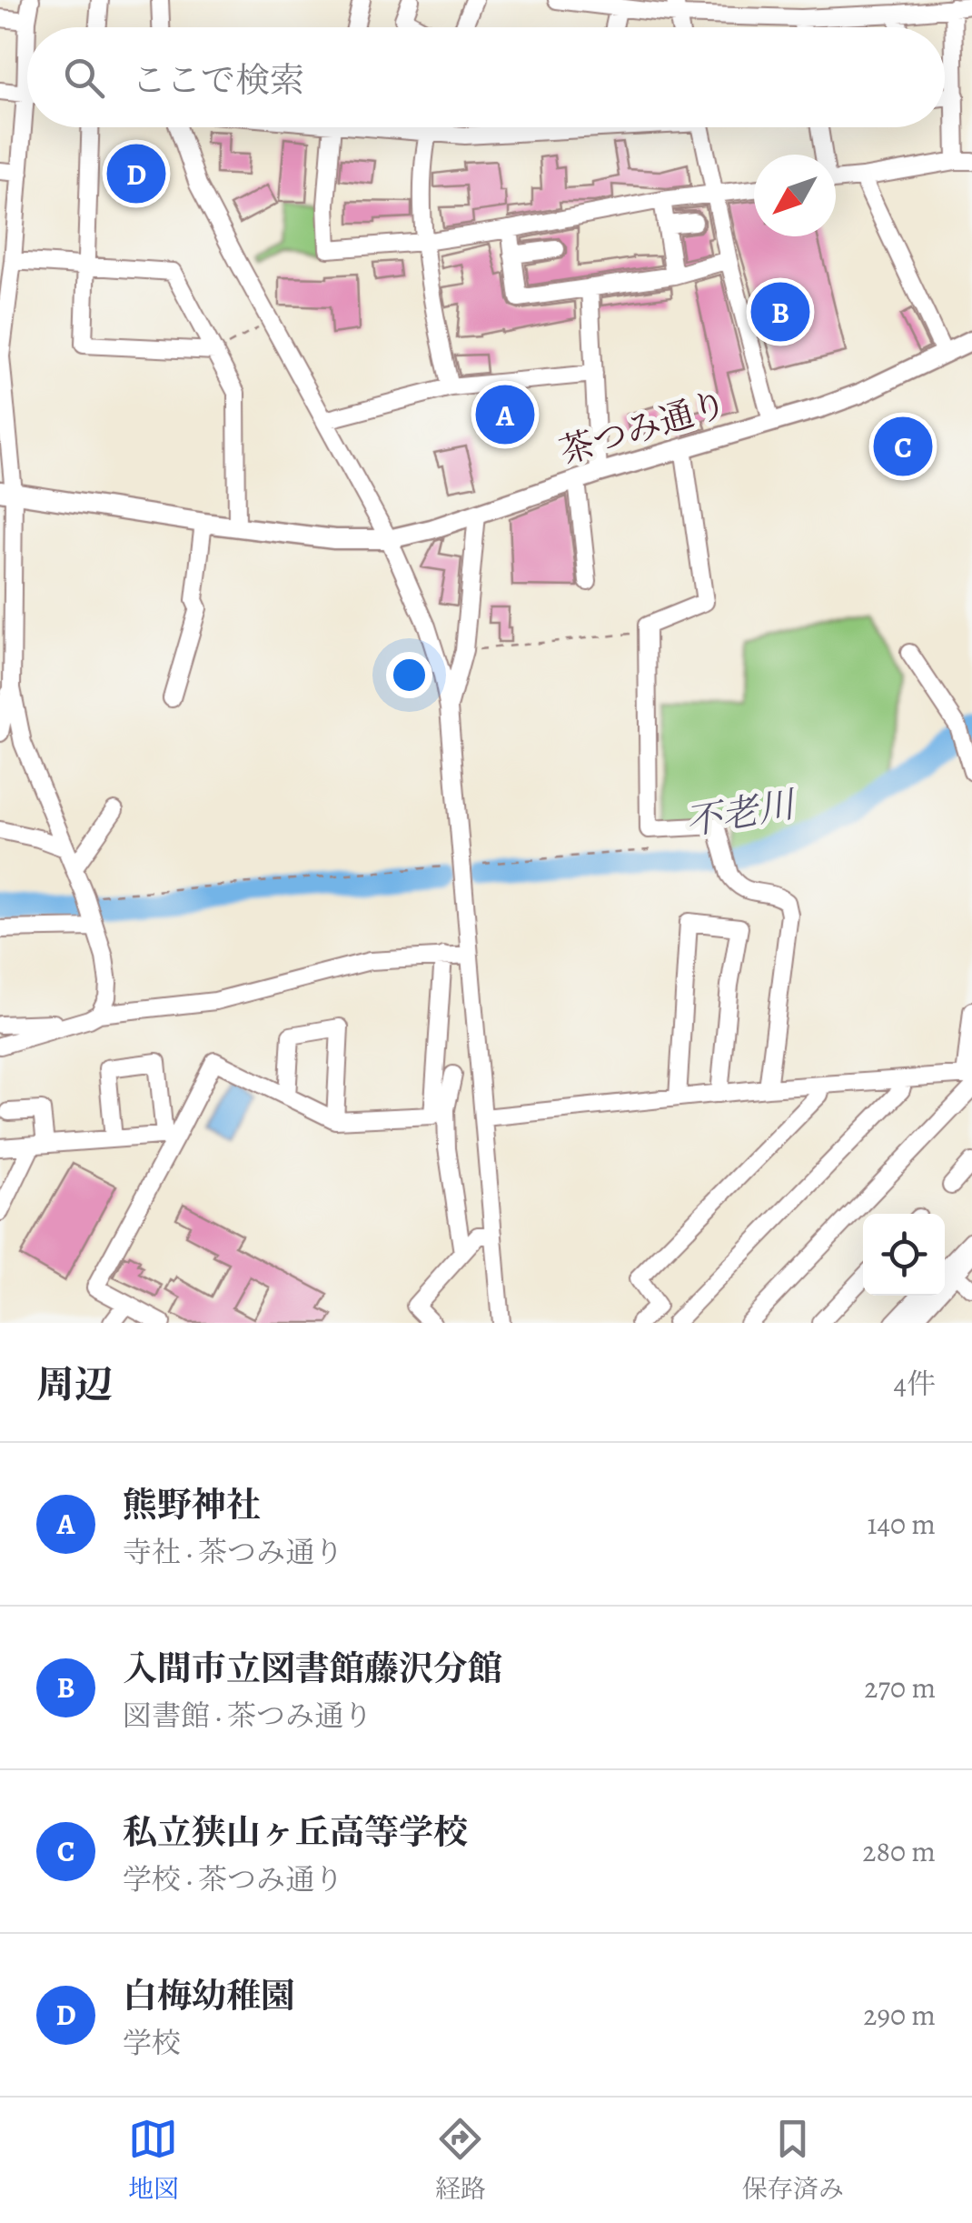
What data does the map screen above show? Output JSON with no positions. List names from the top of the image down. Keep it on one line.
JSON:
{"streets":{"main road":["茶つみ通り"]},"water":["不老川"],"north":"bottom left","page":{"search":"ここで検索","pins":["D","B","A","C"],"heading":["周辺","4件"],"list":[{"mark":"A","name":"熊野神社","note":"寺社 · 茶つみ通り","value":"140 m"},{"mark":"B","name":"入間市立図書館藤沢分館","note":"図書館 · 茶つみ通り","value":"270 m"},{"mark":"C","name":"私立狭山ヶ丘高等学校","note":"学校 · 茶つみ通り","value":"280 m"},{"mark":"D","name":"白梅幼稚園","note":"学校","value":"290 m"}],"nav":["地図","経路","保存済み"]}}
